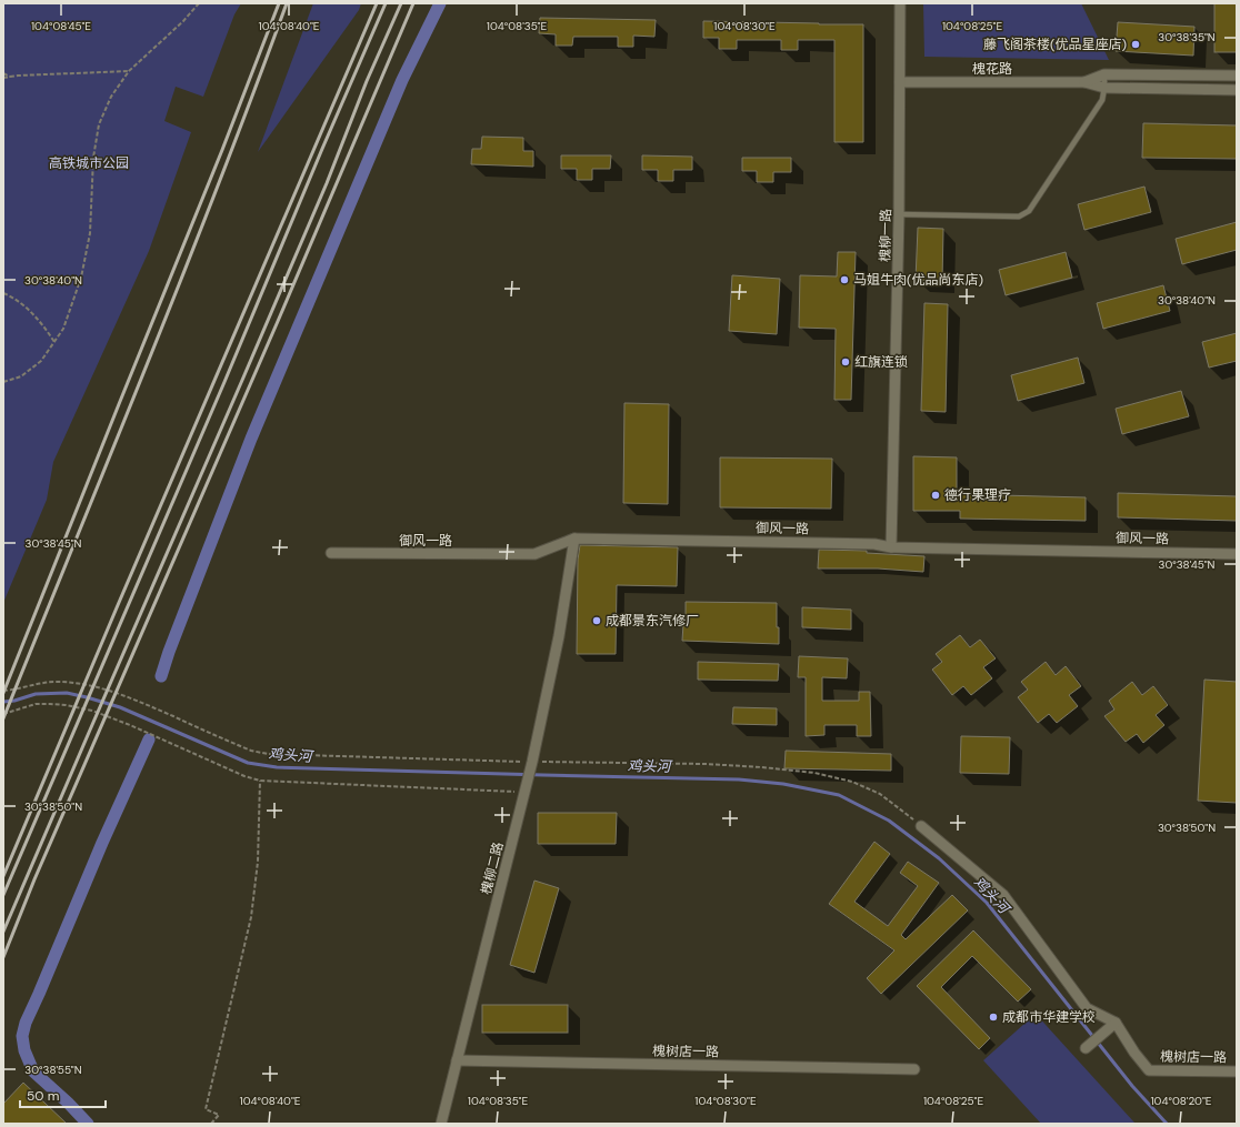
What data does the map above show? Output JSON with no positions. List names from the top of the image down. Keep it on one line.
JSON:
{"streets":{"street":["槐花路","槐柳一路","御风一路","槐柳二路","槐树店一路"]},"crossings":[["槐花路","槐柳一路"],["槐柳一路","御风一路"],["御风一路","槐柳二路"],["槐柳二路","槐树店一路"]],"water":["鸡头河"],"parks":["高铁城市公园"],"places":["藤飞阁茶楼(优品星座店)","马姐牛肉(优品尚东店)","红旗连锁","德行果理疗","成都景东汽修厂","成都市华建学校"],"scale_bar":"50 m","coordinates":["104°08'45\"E","104°08'40\"E","104°08'35\"E","104°08'30\"E","104°08'25\"E","30°38'35\"N","30°38'40\"N","30°38'45\"N","30°38'50\"N","30°38'55\"N","104°08'20\"E"]}
